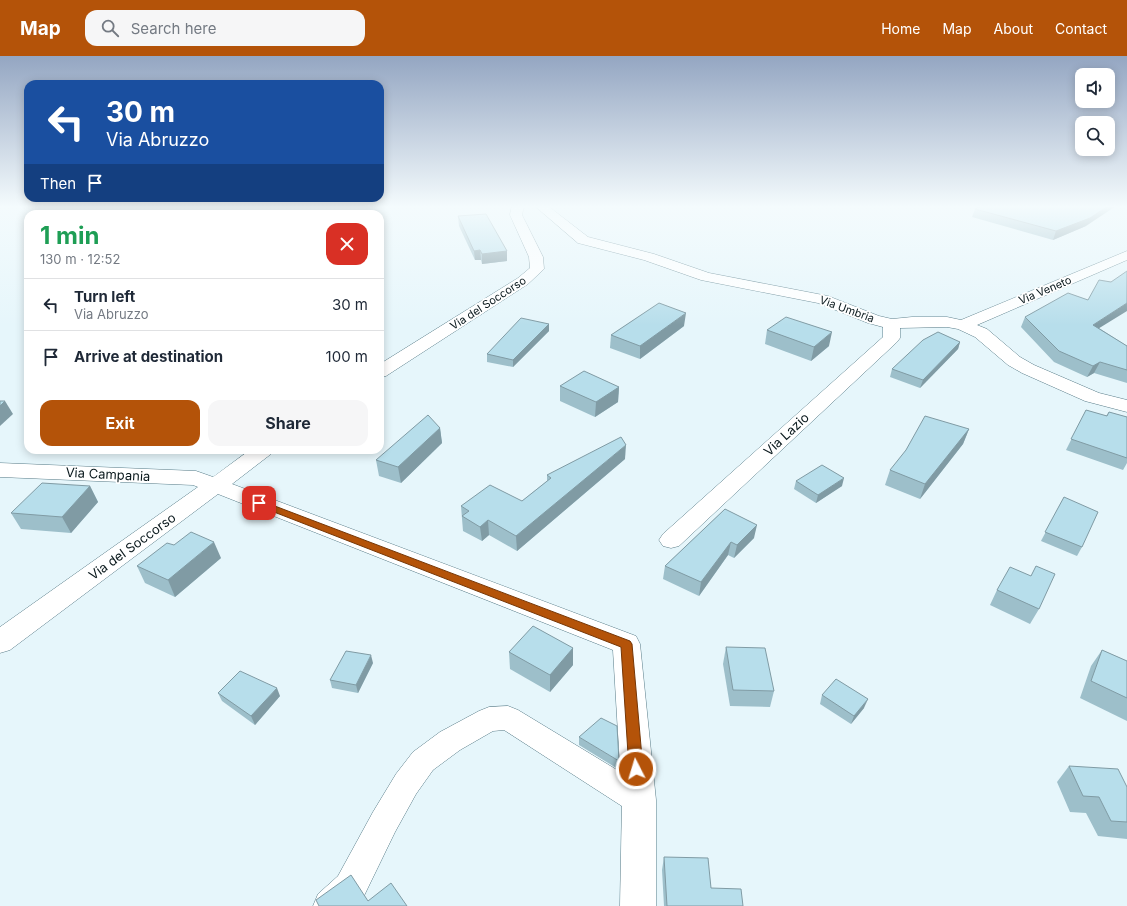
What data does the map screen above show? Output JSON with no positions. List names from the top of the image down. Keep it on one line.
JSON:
{"streets":{"street":["Via Veneto","Via del Soccorso","Via Umbria","Via Lazio","Via Campania"]},"crossings":[["Via Veneto","Via Umbria"],["Via del Soccorso","Via Campania"],["Via Umbria","Via Lazio"]],"page":{"header":"Map","search":"Search here","nav":["Home","Map","About","Contact"],"turn":["30 m","Via Abruzzo"],"then":"Then","heading":["1 min","130 m · 12:52"],"list":[{"name":"Turn left","note":"Via Abruzzo","value":"30 m"},{"name":"Arrive at destination","value":"100 m"}],"buttons":["Exit","Share"]}}
